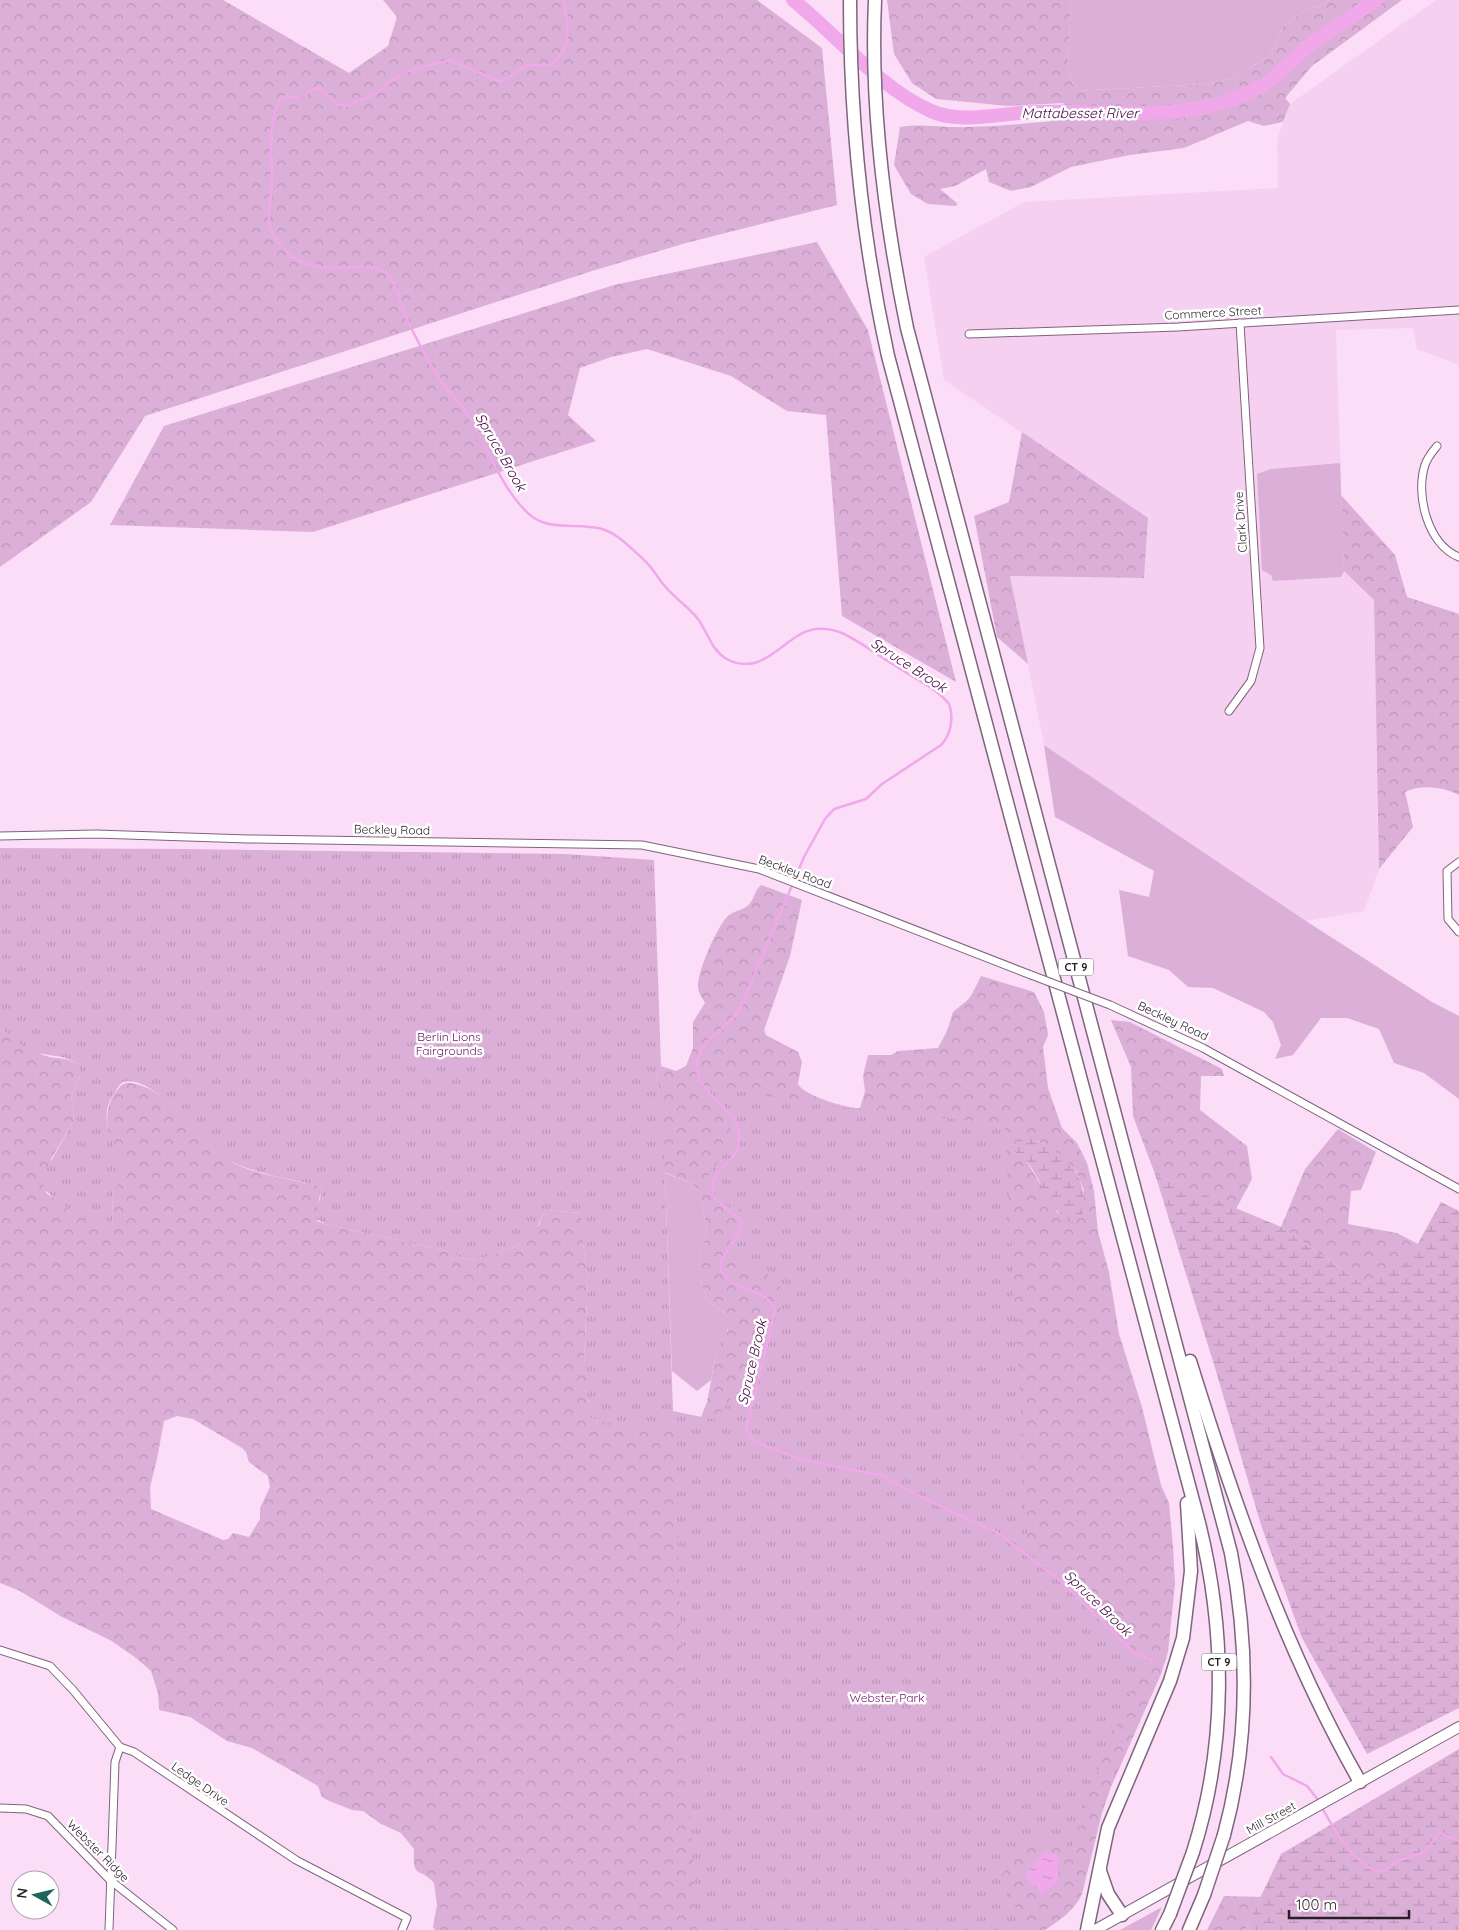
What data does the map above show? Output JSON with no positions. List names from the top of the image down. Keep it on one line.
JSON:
{"streets":{"highway":["CT 9"],"main road":["Mill Street"],"street":["Commerce Street","Clark Drive","Beckley Road","Ledge Drive","Webster Ridge"]},"crossings":[["Commerce Street","Clark Drive"]],"water":["Mattabesset River","Spruce Brook"],"parks":["Berlin Lions Fairgrounds","Webster Park"],"scale_bar":"100 m","north":"left"}
